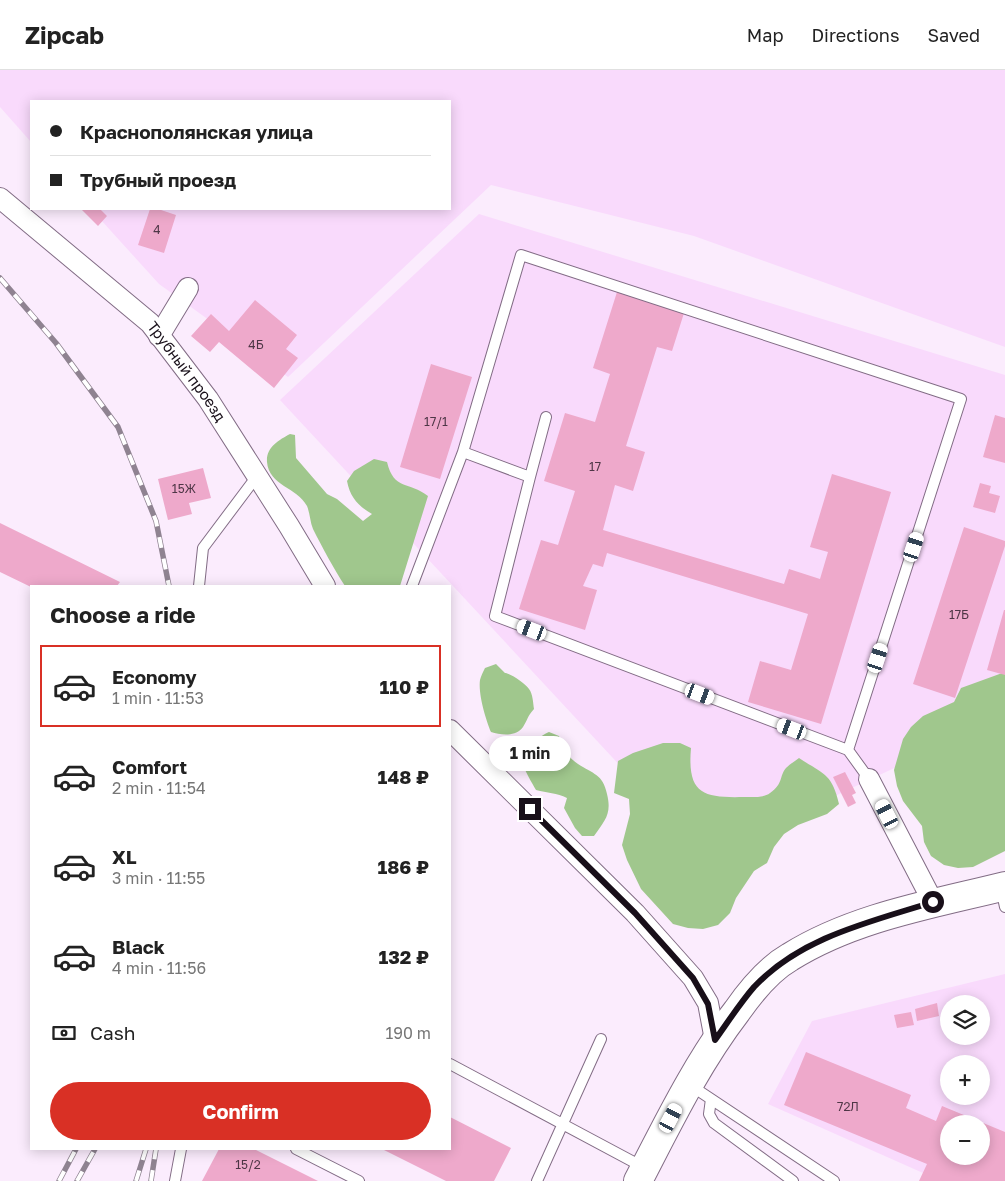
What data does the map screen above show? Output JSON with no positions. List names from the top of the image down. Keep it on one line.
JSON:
{"streets":{"street":["Трубный проезд"]},"house_numbers":["4","4Б","17/1","17","15Ж","17Б","72Л","15/2"],"page":{"header":"Zipcab","nav":["Map","Directions","Saved"],"banner":["Краснополянская улица","Трубный проезд"],"heading":"Choose a ride","list":[{"name":"Economy","note":"1 min · 11:53","value":"110 ₽"},{"name":"Comfort","note":"2 min · 11:54","value":"148 ₽"},{"name":"XL","note":"3 min · 11:55","value":"186 ₽"},{"name":"Black","note":"4 min · 11:56","value":"132 ₽"}],"bubble":"1 min","map_buttons":["+","−"],"pay":["Cash","190 m"],"buttons":"Confirm"}}
